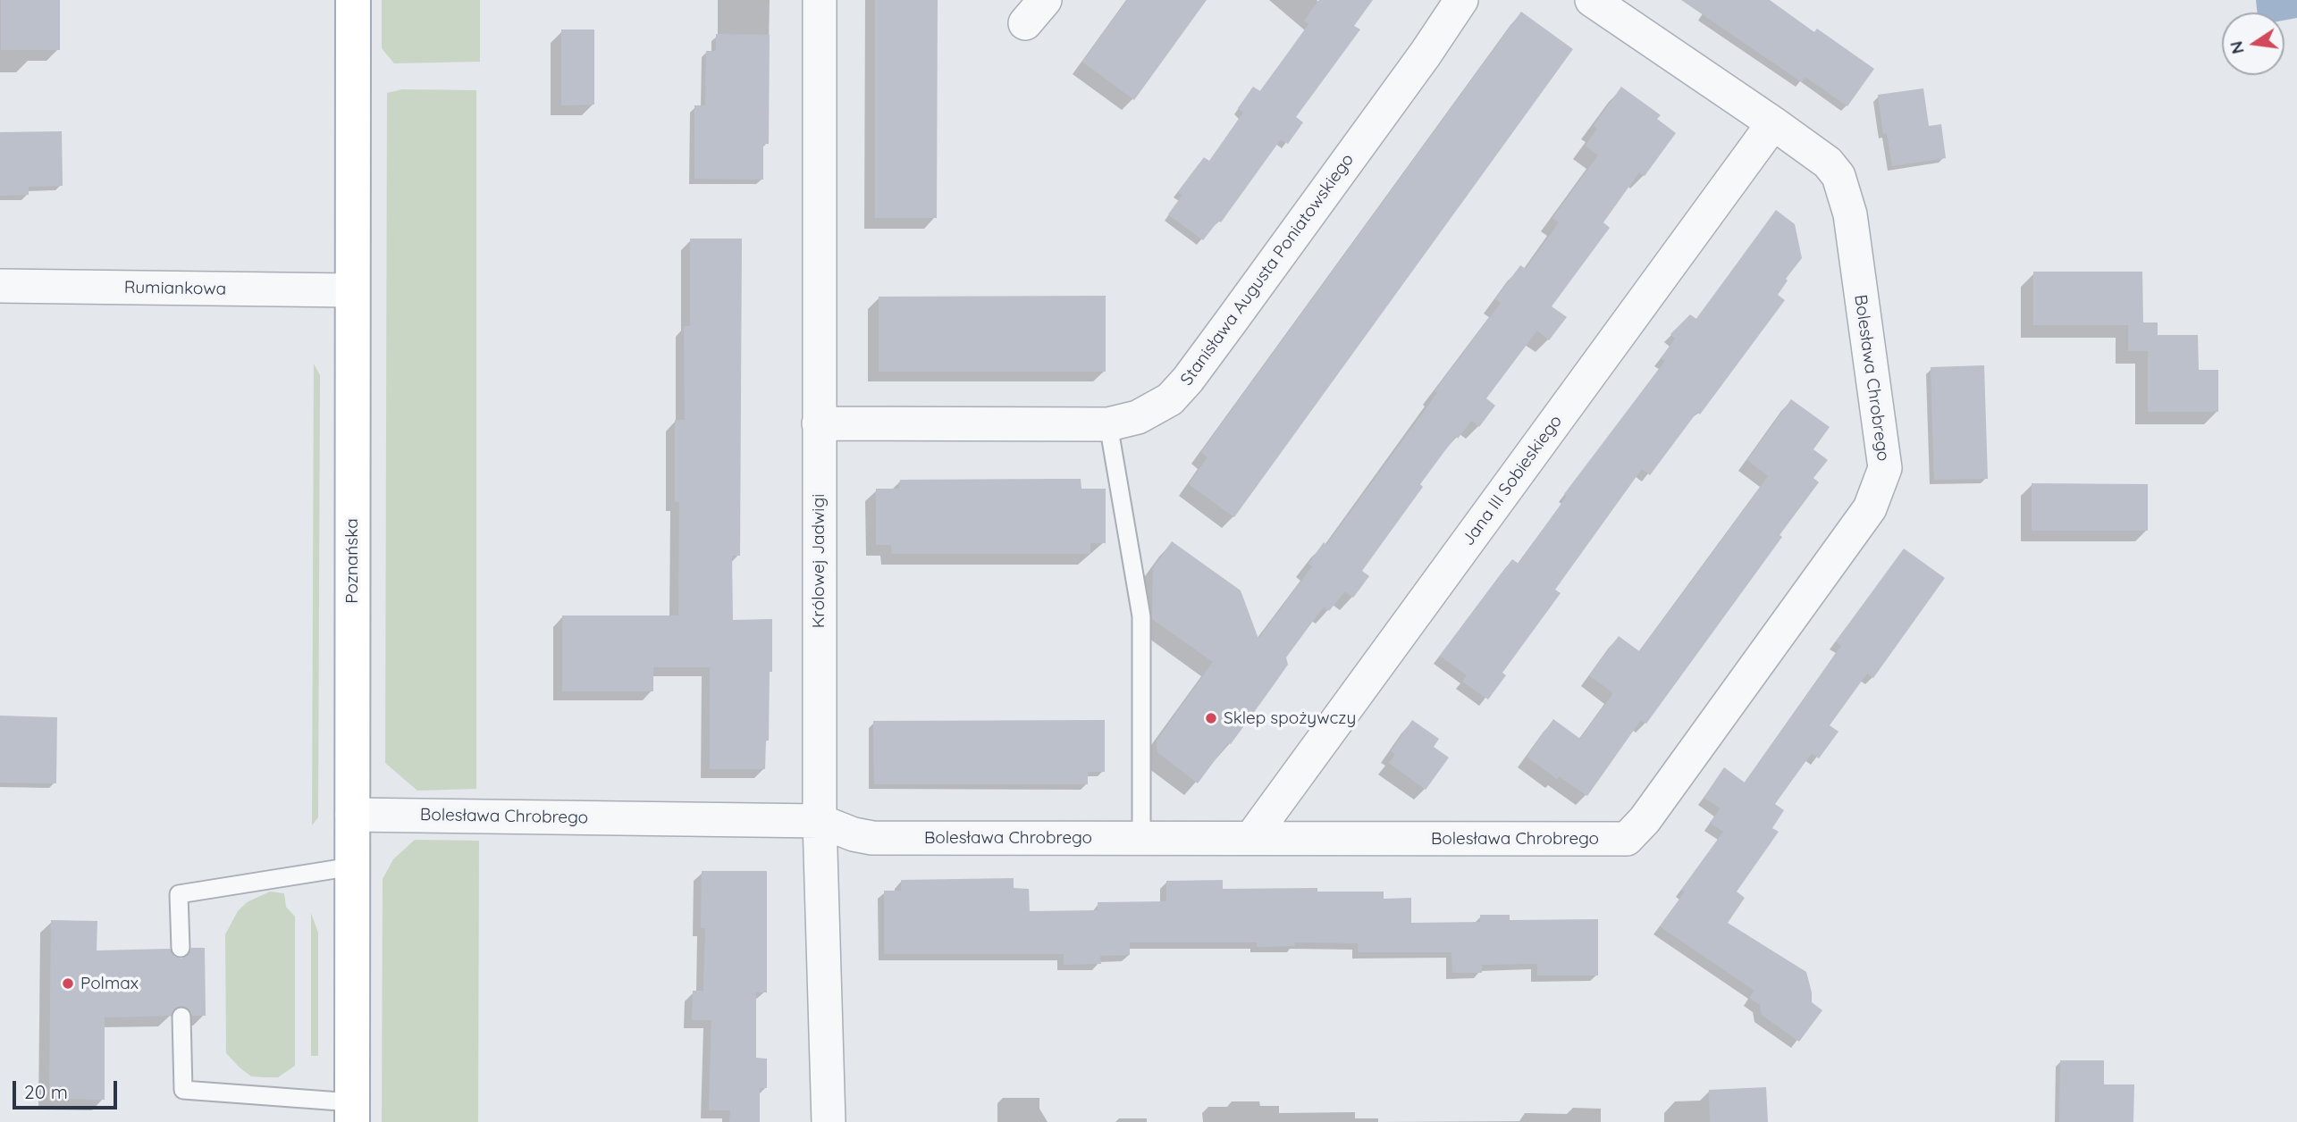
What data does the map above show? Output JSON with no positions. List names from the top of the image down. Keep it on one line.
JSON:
{"streets":{"main road":["Poznańska"],"street":["Stanisława Augusta Poniatowskiego","Rumiankowa","Bolesława Chrobrego","Jana III Sobieskiego","Królowej Jadwigi"]},"crossings":[["Stanisława Augusta Poniatowskiego","Królowej Jadwigi"],["Rumiankowa","Poznańska"],["Bolesława Chrobrego","Jana III Sobieskiego"],["Bolesława Chrobrego","Poznańska"],["Bolesława Chrobrego","Królowej Jadwigi"]],"places":["Sklep spożywczy","Polmax"],"scale_bar":"20 m","north":"left"}
